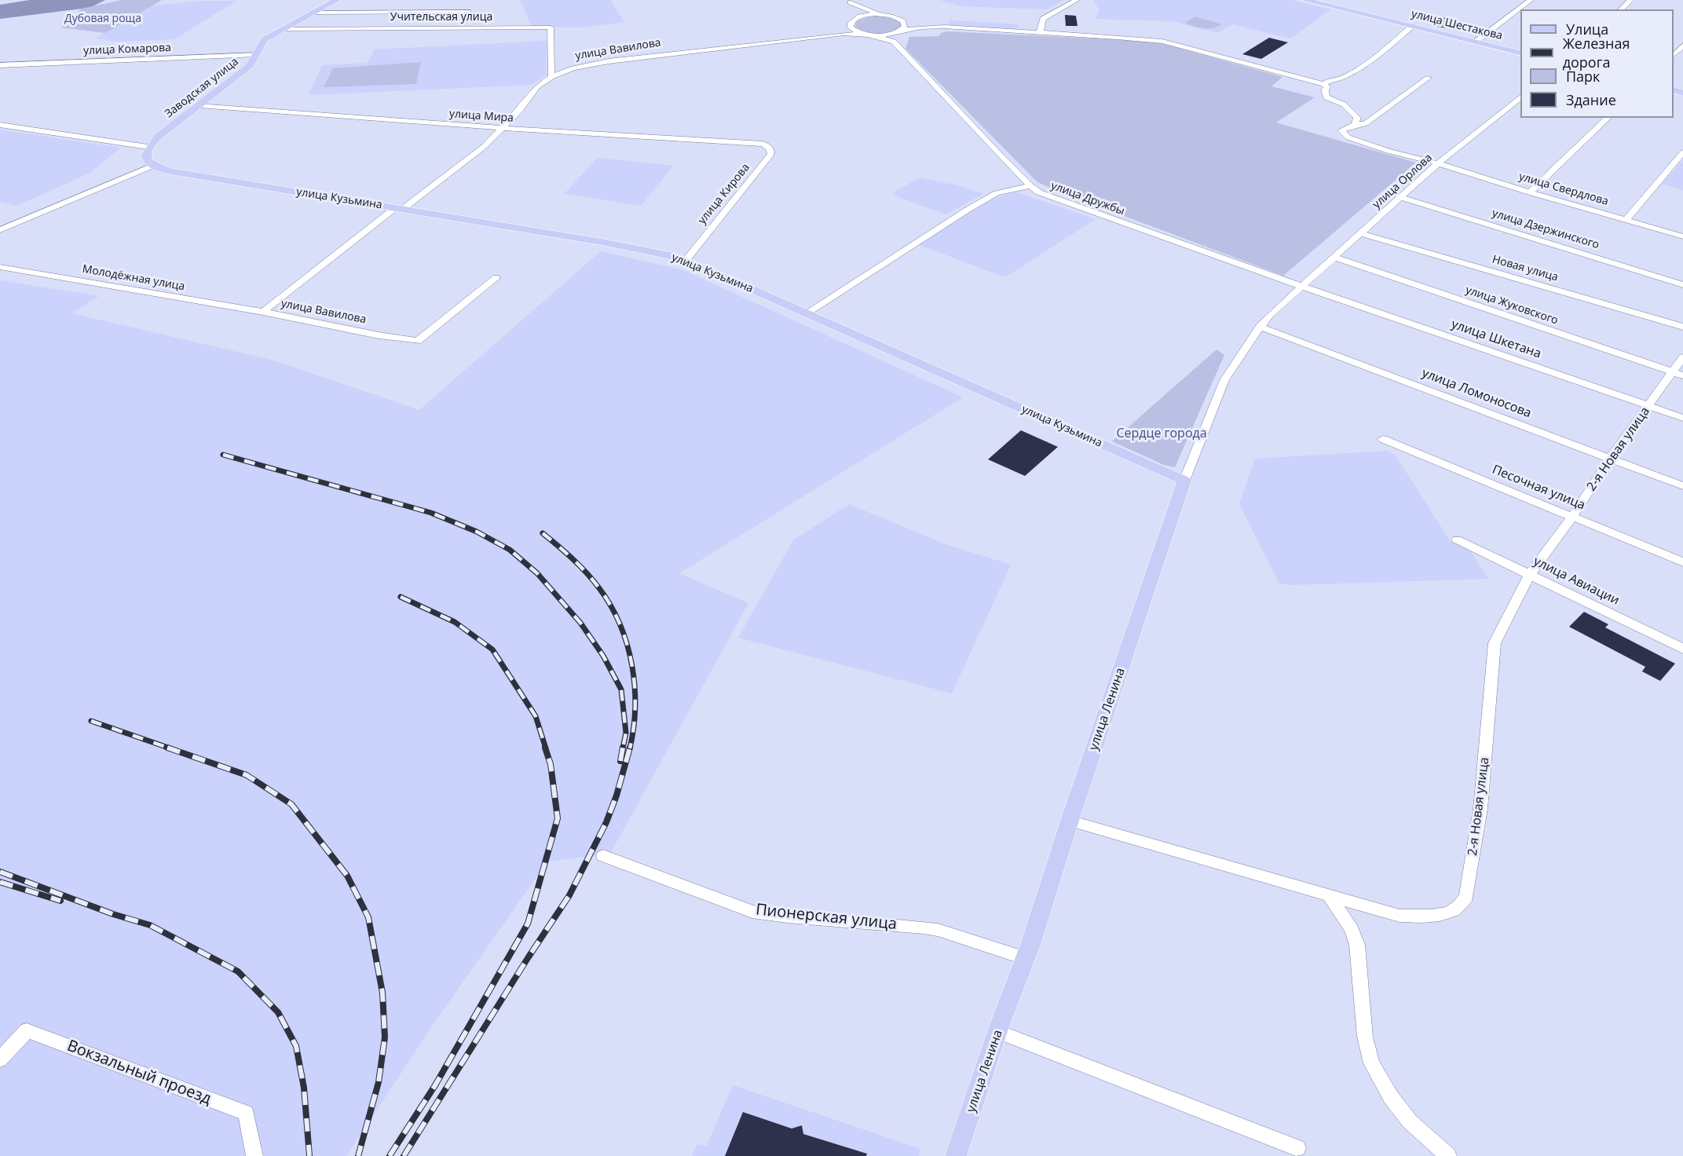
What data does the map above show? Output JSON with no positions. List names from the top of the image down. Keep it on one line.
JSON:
{"streets":{"main road":["улица Шестакова","Заводская улица","улица Кузьмина","улица Ленина"],"street":["Учительская улица","улица Комарова","улица Вавилова","улица Мира","улица Орлова","улица Свердлова","улица Кирова","улица Дружбы","улица Дзержинского","Новая улица","Молодёжная улица","улица Жуковского","улица Шкетана","улица Ломоносова","2-я Новая улица","Песочная улица","улица Авиации","Пионерская улица","Вокзальный проезд"]},"crossings":[["Учительская улица","улица Вавилова"],["Учительская улица","Заводская улица"],["улица Комарова","Заводская улица"],["улица Вавилова","улица Мира"],["улица Вавилова","улица Кузьмина"],["улица Вавилова","Молодёжная улица"],["Заводская улица","улица Мира"],["улица Мира","улица Кирова"],["улица Орлова","улица Свердлова"],["улица Орлова","улица Дружбы"],["улица Орлова","улица Дзержинского"],["улица Орлова","Новая улица"],["улица Орлова","улица Жуковского"],["улица Орлова","улица Шкетана"],["улица Орлова","улица Ленина"],["улица Кирова","улица Кузьмина"],["улица Кузьмина","улица Ленина"],["улица Дружбы","улица Шкетана"],["улица Дружбы","улица Ленина"],["улица Жуковского","2-я Новая улица"],["улица Шкетана","2-я Новая улица"],["улица Шкетана","улица Ленина"],["улица Ломоносова","2-я Новая улица"],["улица Ломоносова","улица Ленина"],["2-я Новая улица","Песочная улица"],["2-я Новая улица","улица Авиации"],["2-я Новая улица","улица Ленина"],["улица Ленина","Пионерская улица"]],"parks":["Дубовая роща","Сердце города"],"legend":["Улица","Железная дорога","Парк","Здание"]}
